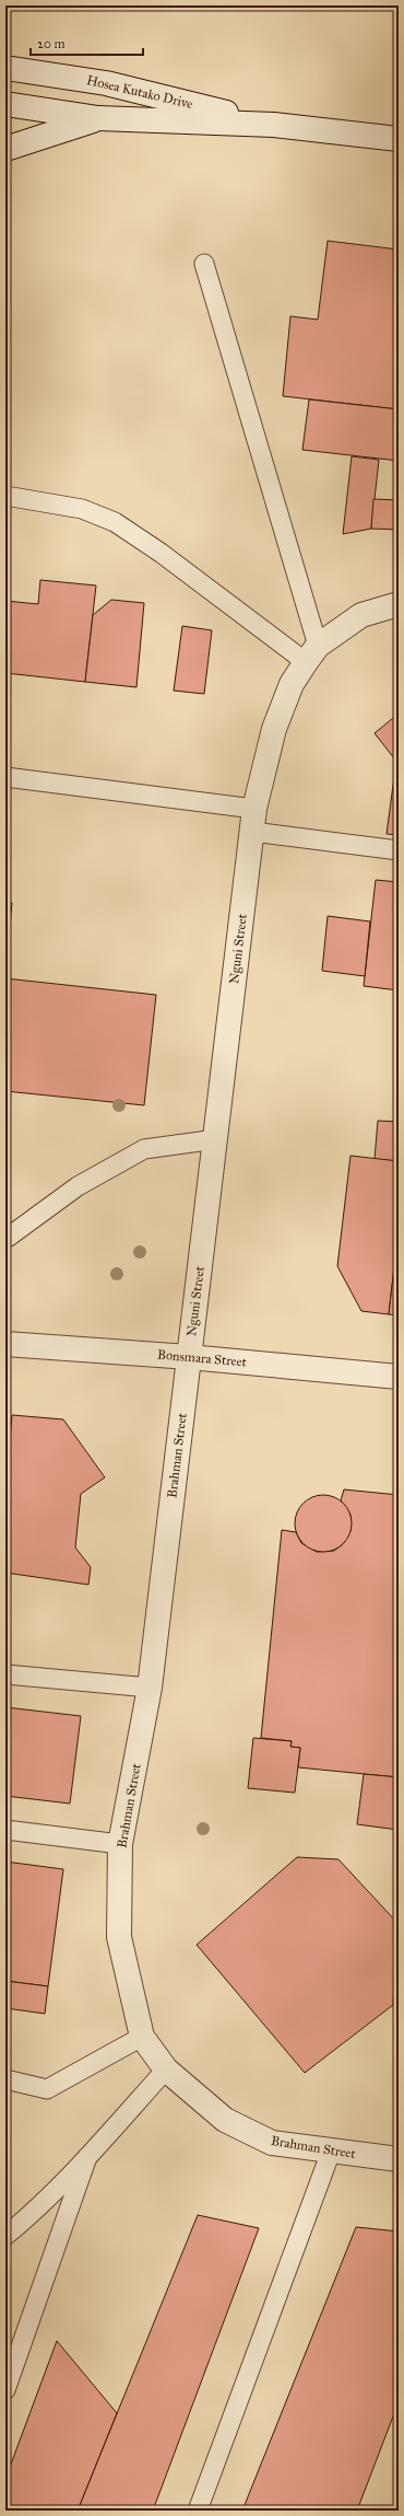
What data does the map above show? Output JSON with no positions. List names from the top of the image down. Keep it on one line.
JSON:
{"streets":{"street":["Hosea Kutako Drive","Nguni Street","Bonsmara Street","Brahman Street"]},"crossings":[["Nguni Street","Bonsmara Street"],["Nguni Street","Brahman Street"],["Bonsmara Street","Brahman Street"]],"scale_bar":"20 m"}
